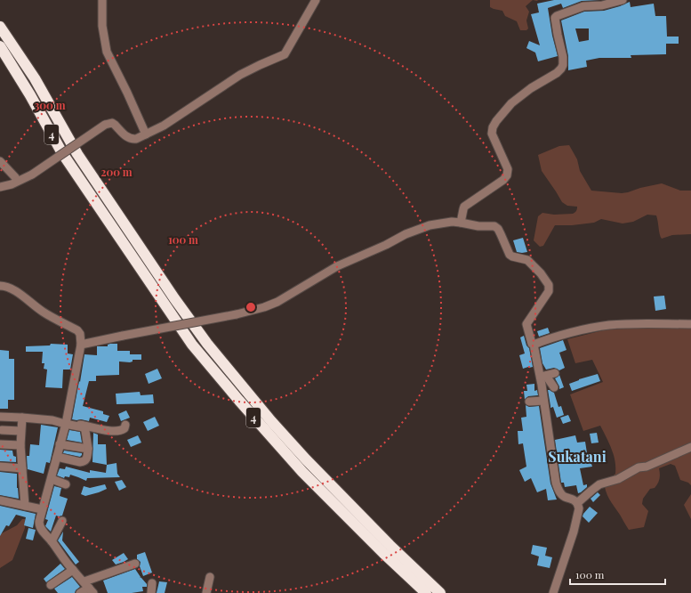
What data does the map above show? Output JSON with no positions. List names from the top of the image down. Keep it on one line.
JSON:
{"streets":{"highway":["4"]},"districts":["Sukatani"],"scale_bar":"100 m","rings":["300 m","200 m","100 m"]}
